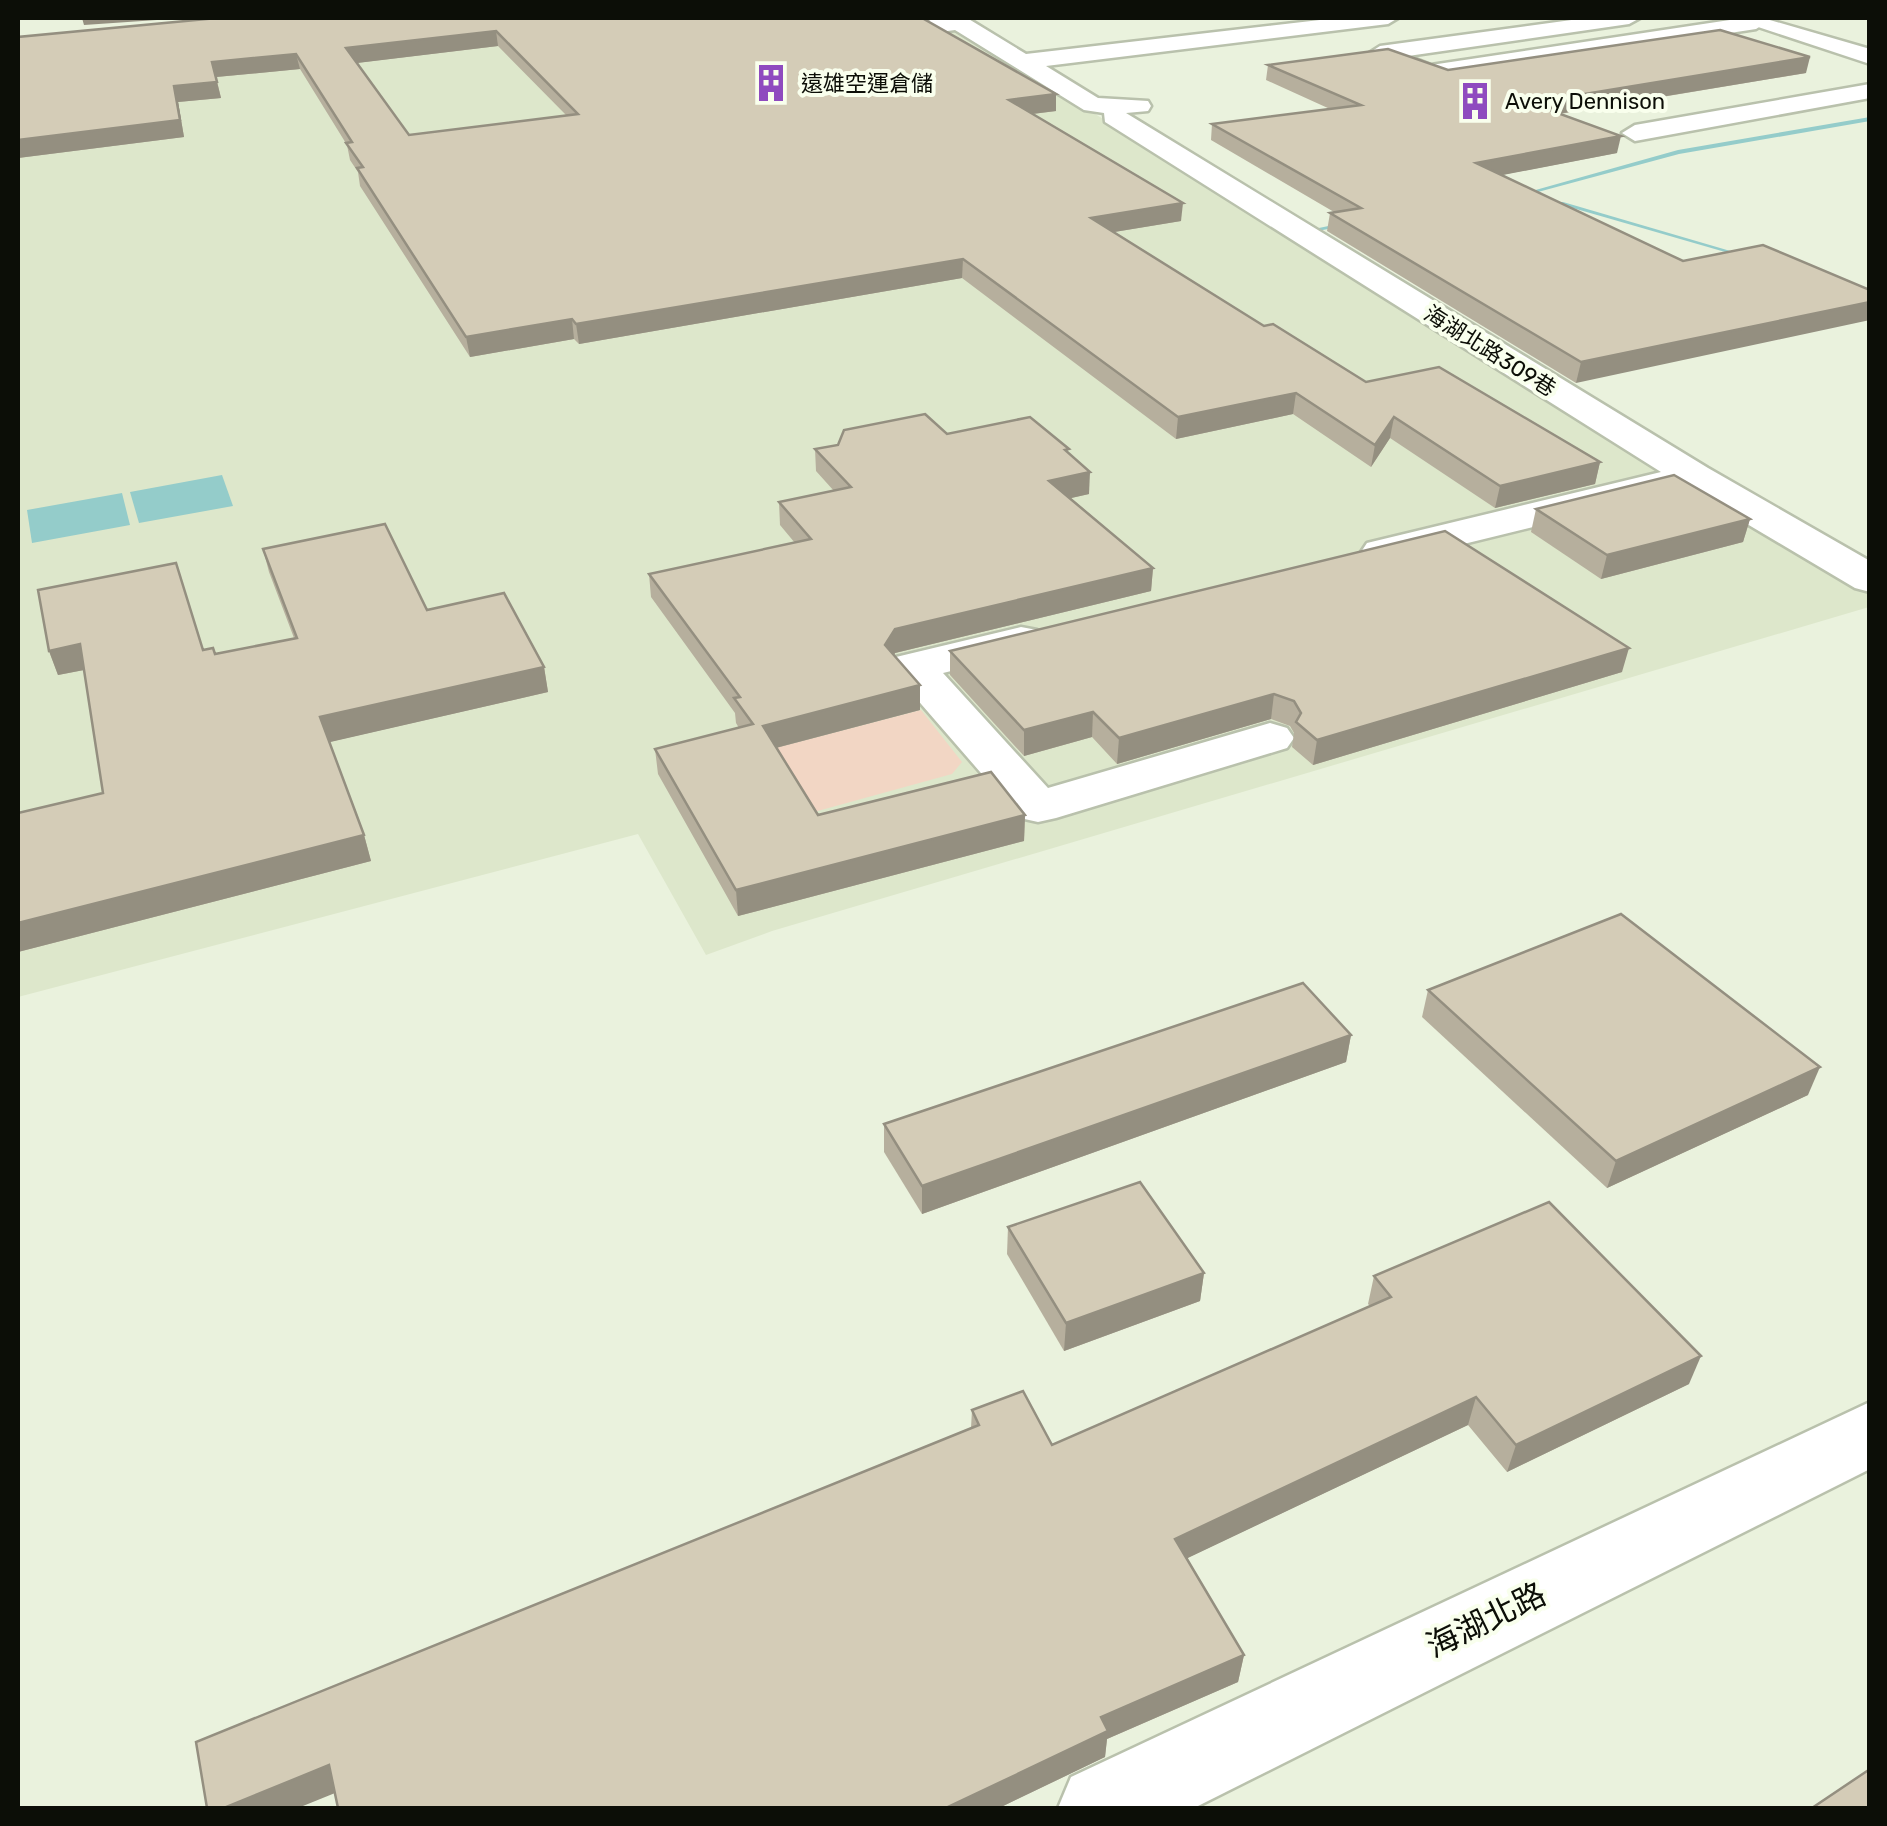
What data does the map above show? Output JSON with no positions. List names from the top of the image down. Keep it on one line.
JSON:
{"streets":{"street":["海湖北路309巷","海湖北路"]},"places":{"building":["遠雄空運倉儲","Avery Dennison"]}}
